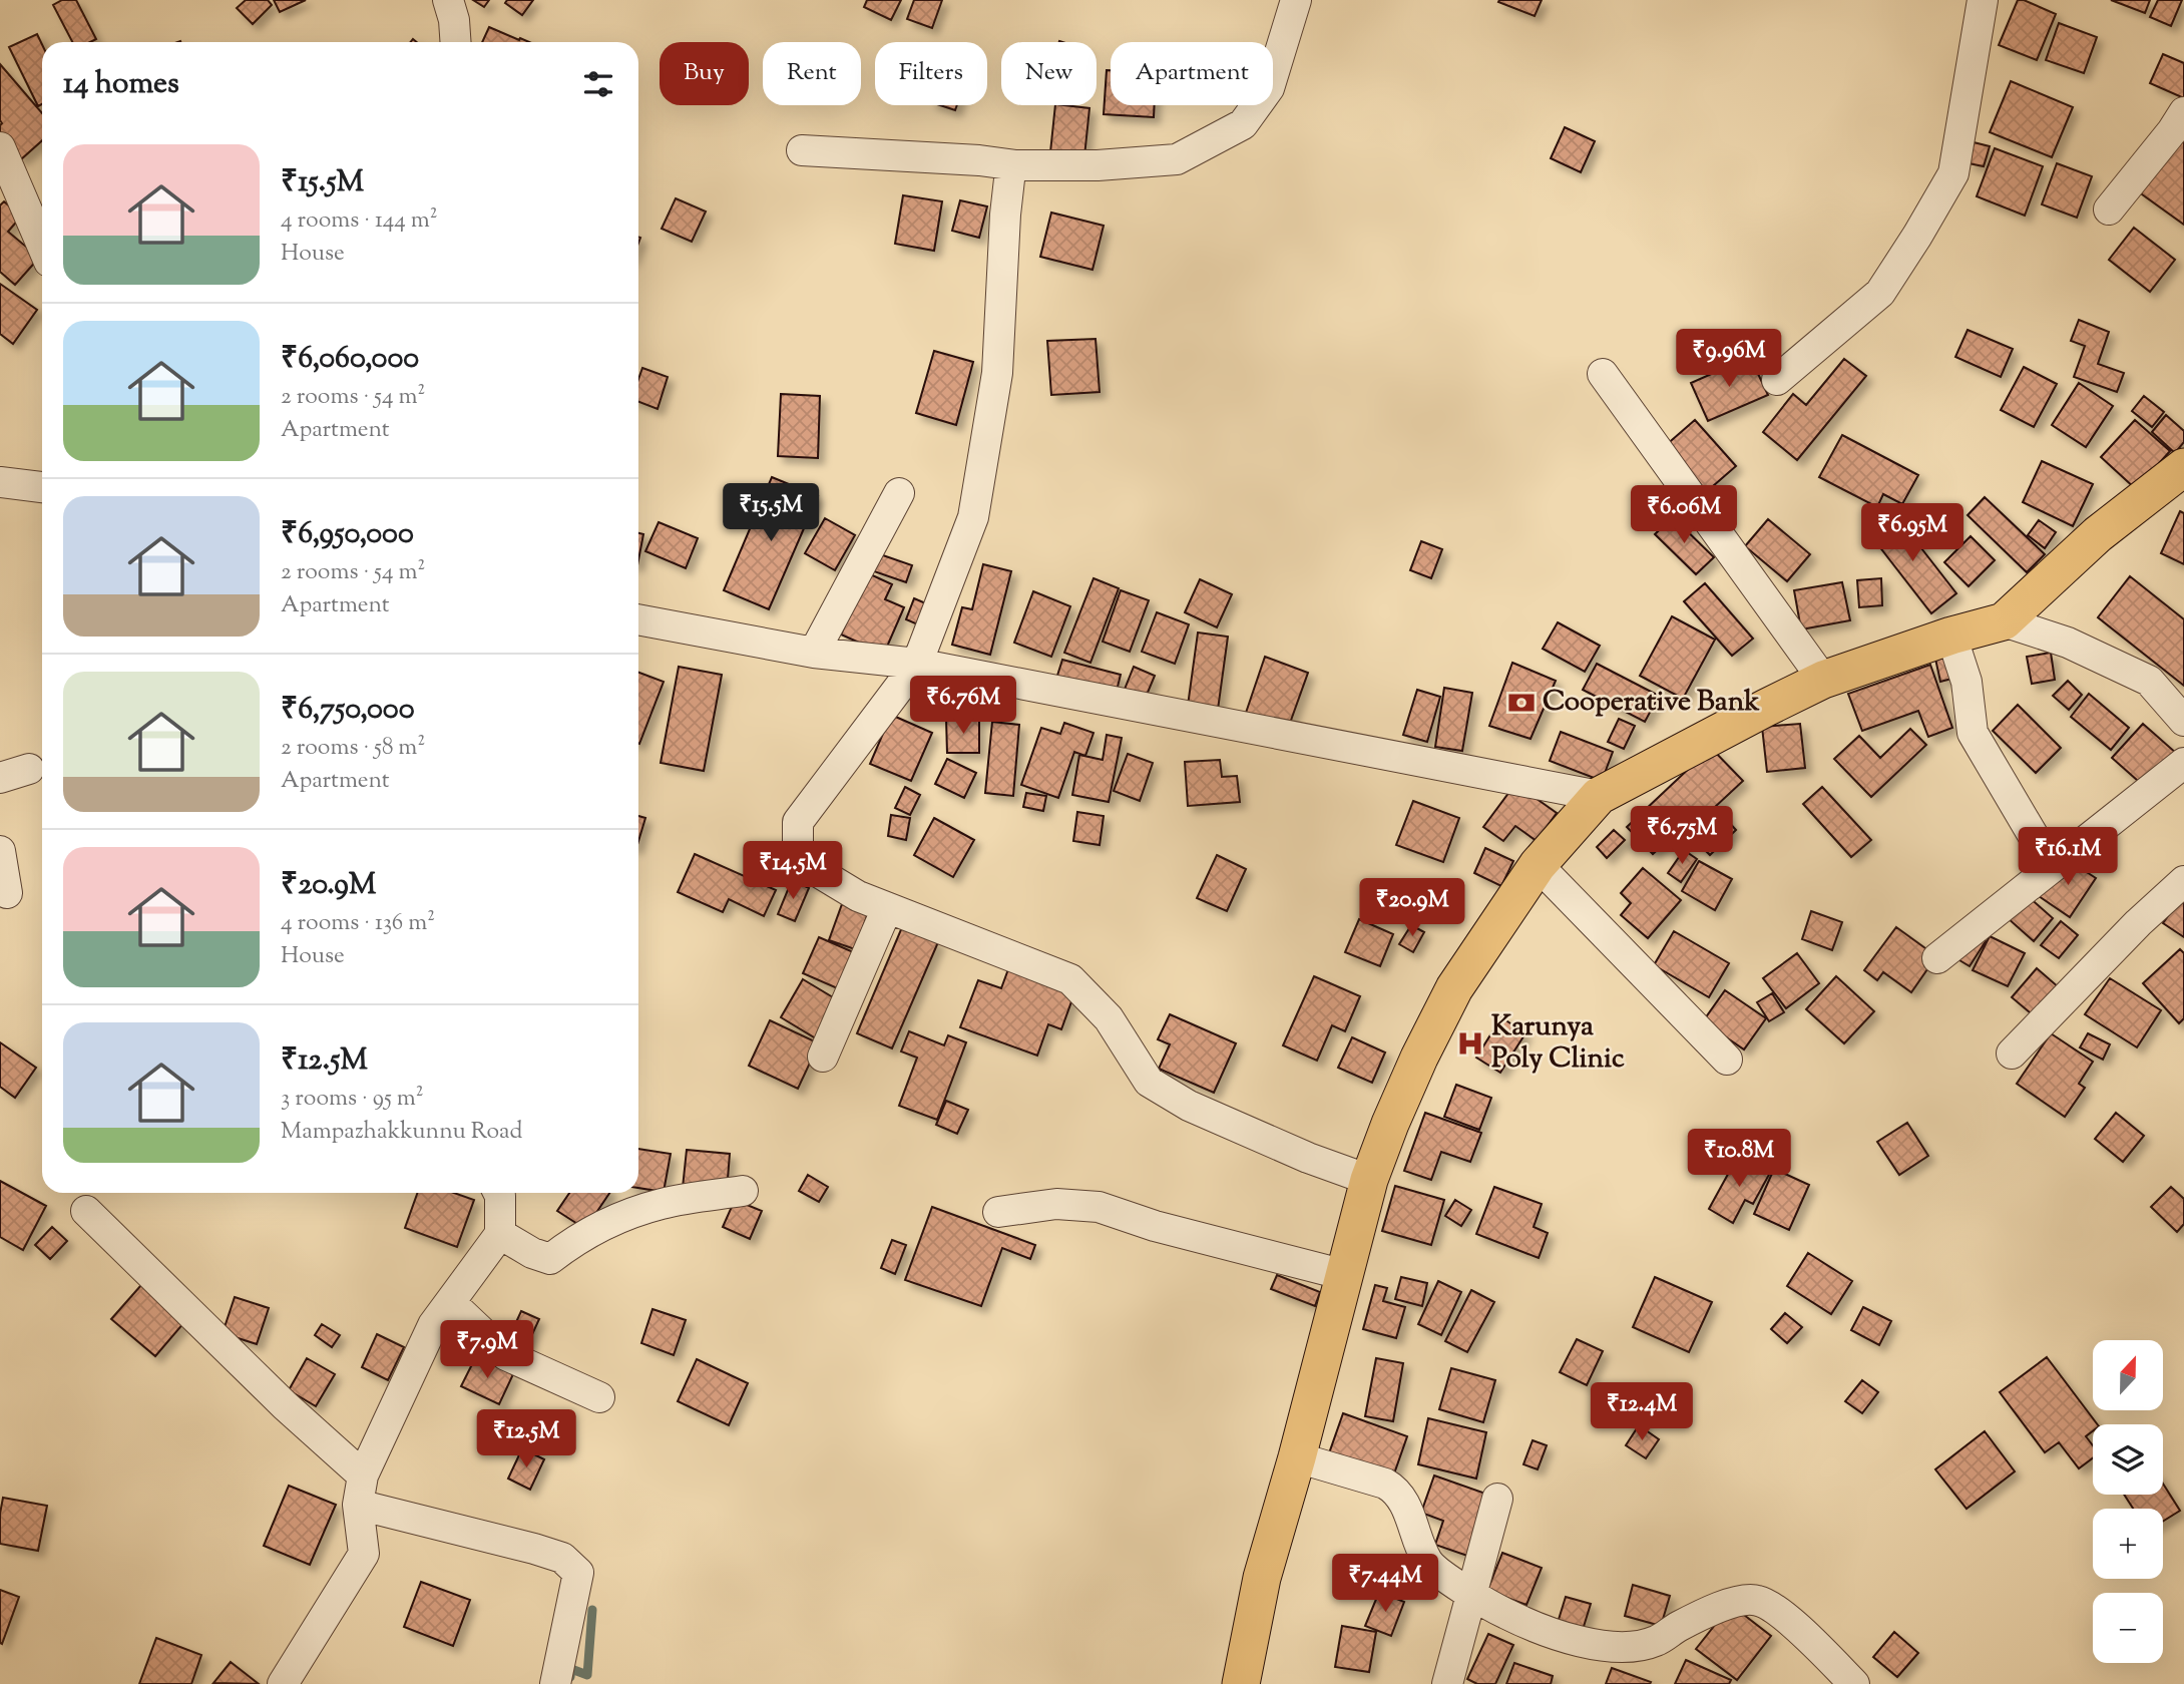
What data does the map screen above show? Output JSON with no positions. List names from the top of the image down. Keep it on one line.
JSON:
{"places":{"bank":["Cooperative Bank"],"hospital":["Karunya Poly Clinic"]},"north":"top","page":{"chip":["Buy","Rent","Filters","New","Apartment"],"heading":"14 homes","list":[{"name":"₹15.5M","note":"4 rooms · 144 m² · House"},{"name":"₹6,060,000","note":"2 rooms · 54 m² · Apartment"},{"name":"₹6,950,000","note":"2 rooms · 54 m² · Apartment"},{"name":"₹6,750,000","note":"2 rooms · 58 m² · Apartment"},{"name":"₹20.9M","note":"4 rooms · 136 m² · House"},{"name":"₹12.5M","note":"3 rooms · 95 m² · Mampazhakkunnu Road"}],"price":["₹9.96M","₹15.5M","₹6.06M","₹6.95M","₹6.76M","₹6.75M","₹16.1M","₹14.5M","₹20.9M","₹10.8M","₹7.9M","₹12.4M","₹12.5M","₹7.44M"],"map_buttons":["+","−"]}}
